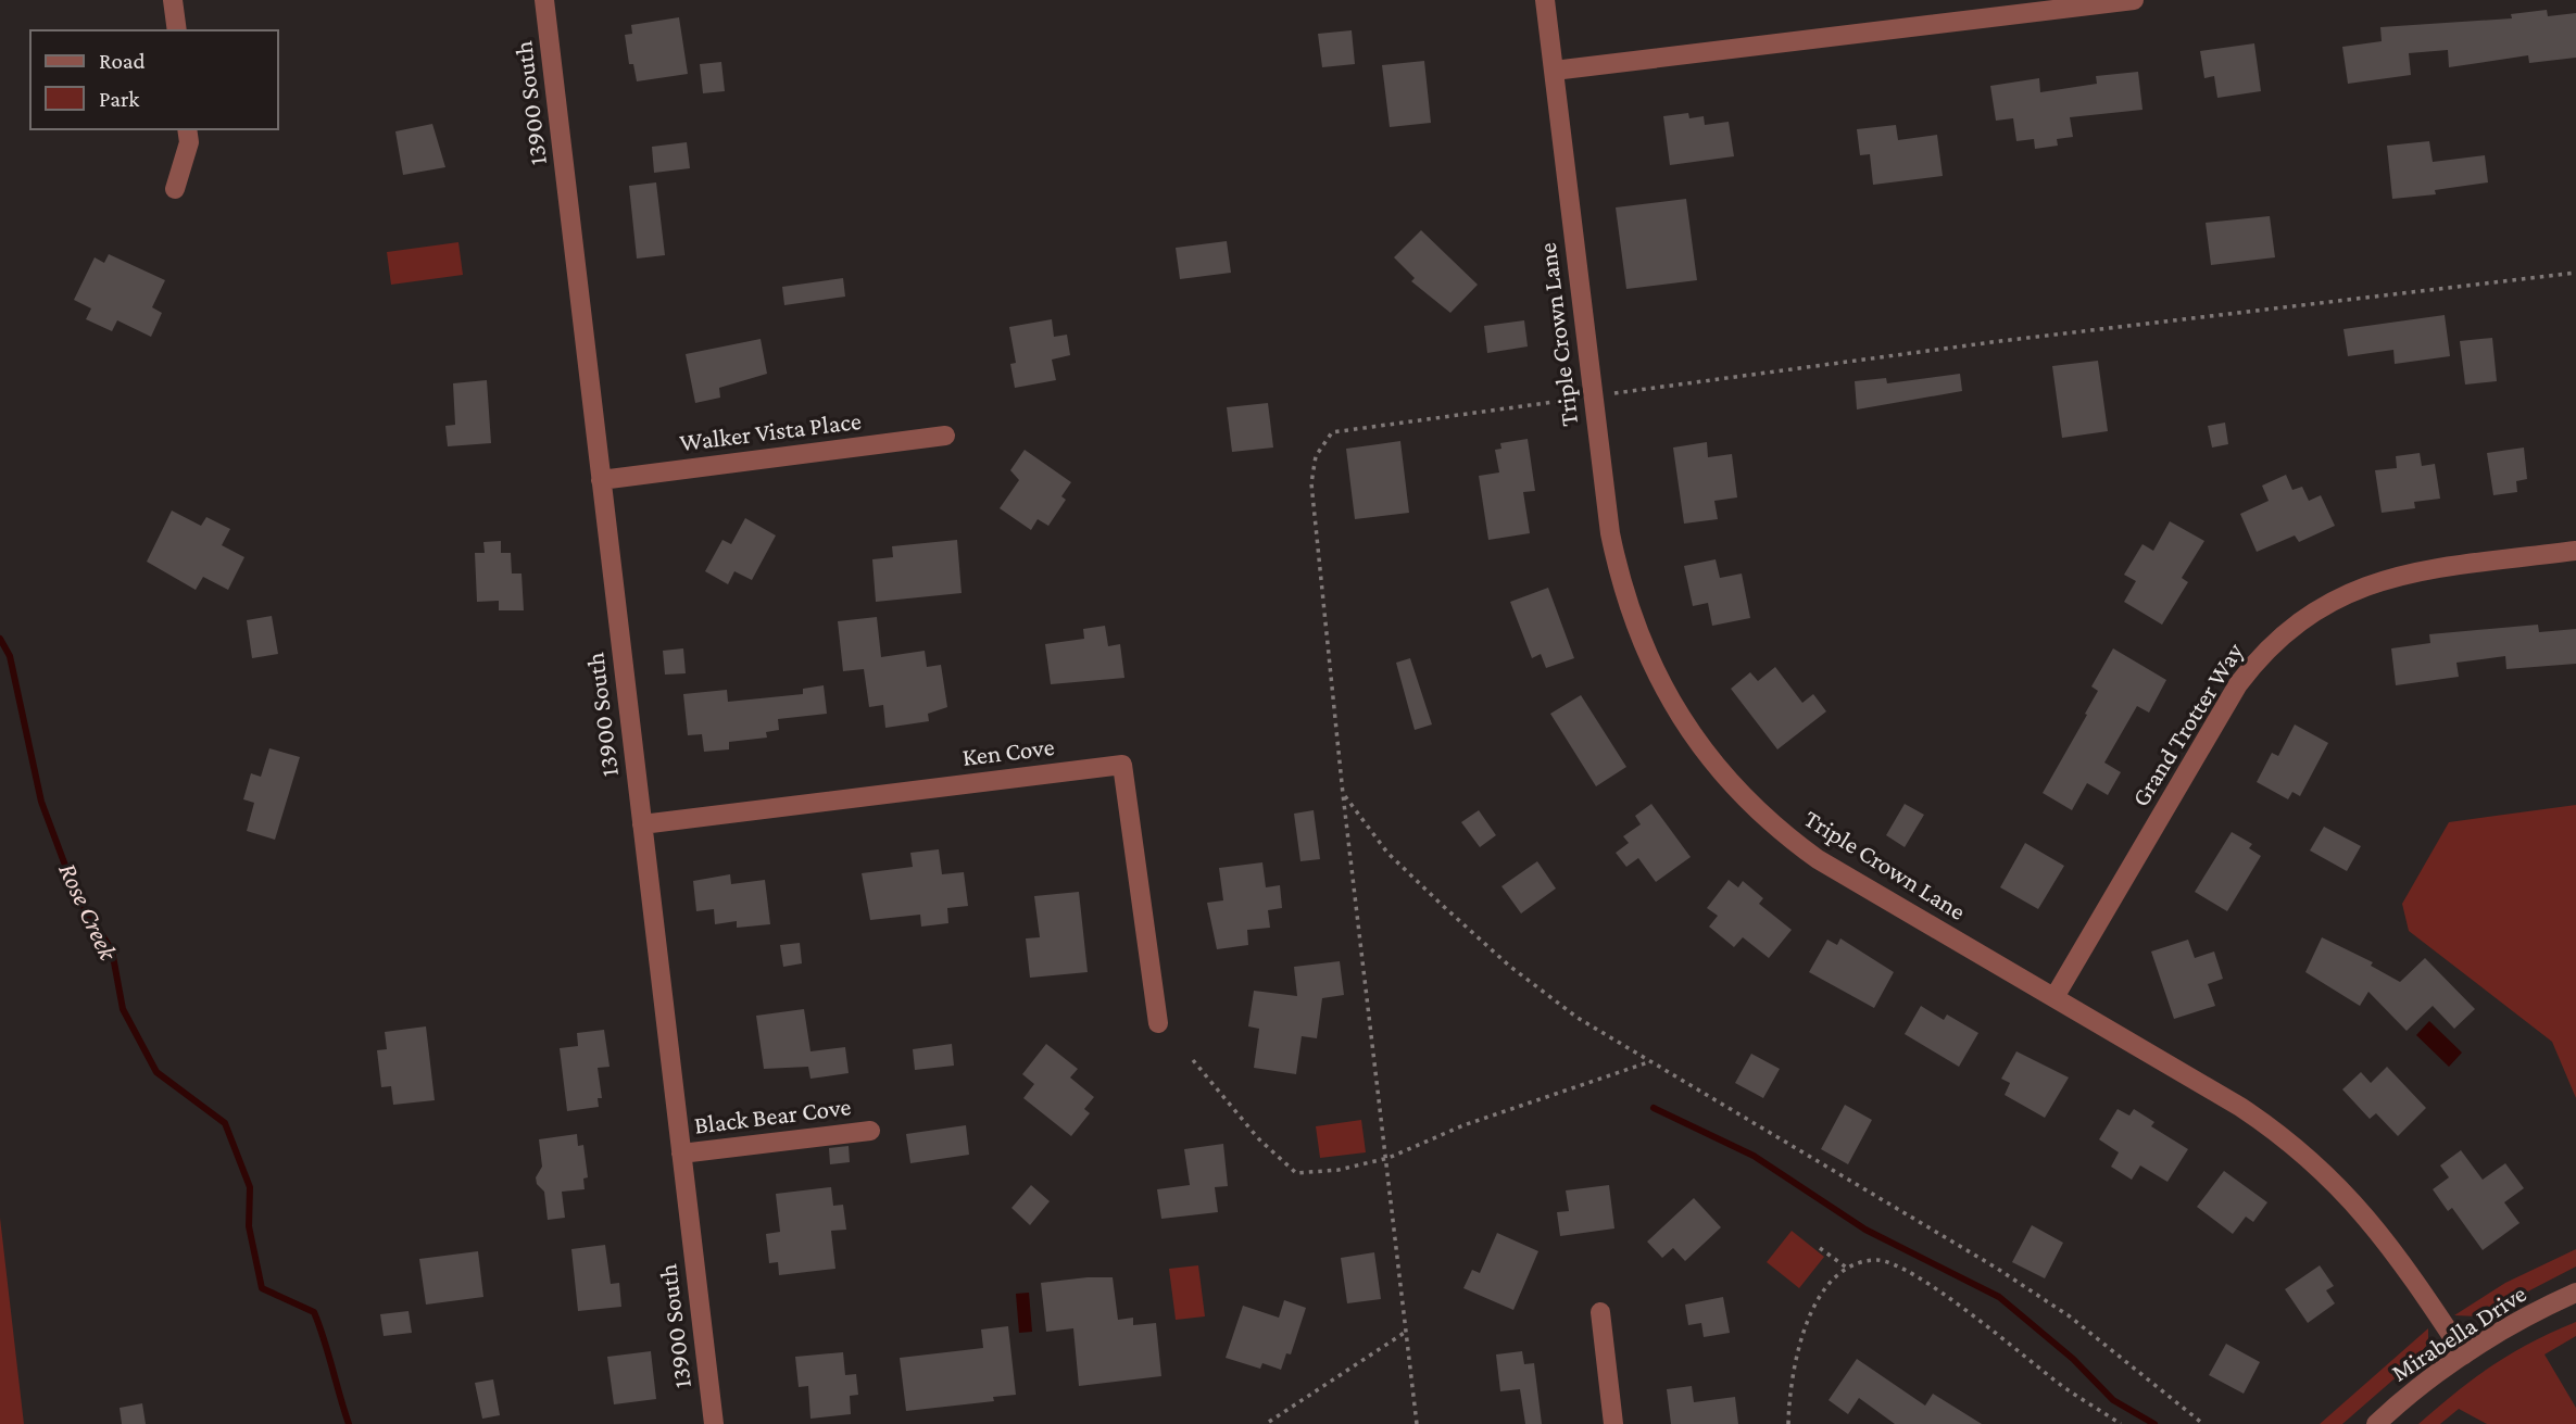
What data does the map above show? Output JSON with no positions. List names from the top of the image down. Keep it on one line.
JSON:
{"streets":{"street":["13900 South","Triple Crown Lane","Walker Vista Place","Grand Trotter Way","Ken Cove","Black Bear Cove","Mirabella Drive"]},"crossings":[["13900 South","Walker Vista Place"],["13900 South","Ken Cove"],["13900 South","Black Bear Cove"],["Triple Crown Lane","Grand Trotter Way"],["Triple Crown Lane","Mirabella Drive"]],"water":["Rose Creek"],"legend":["Road","Park"]}
